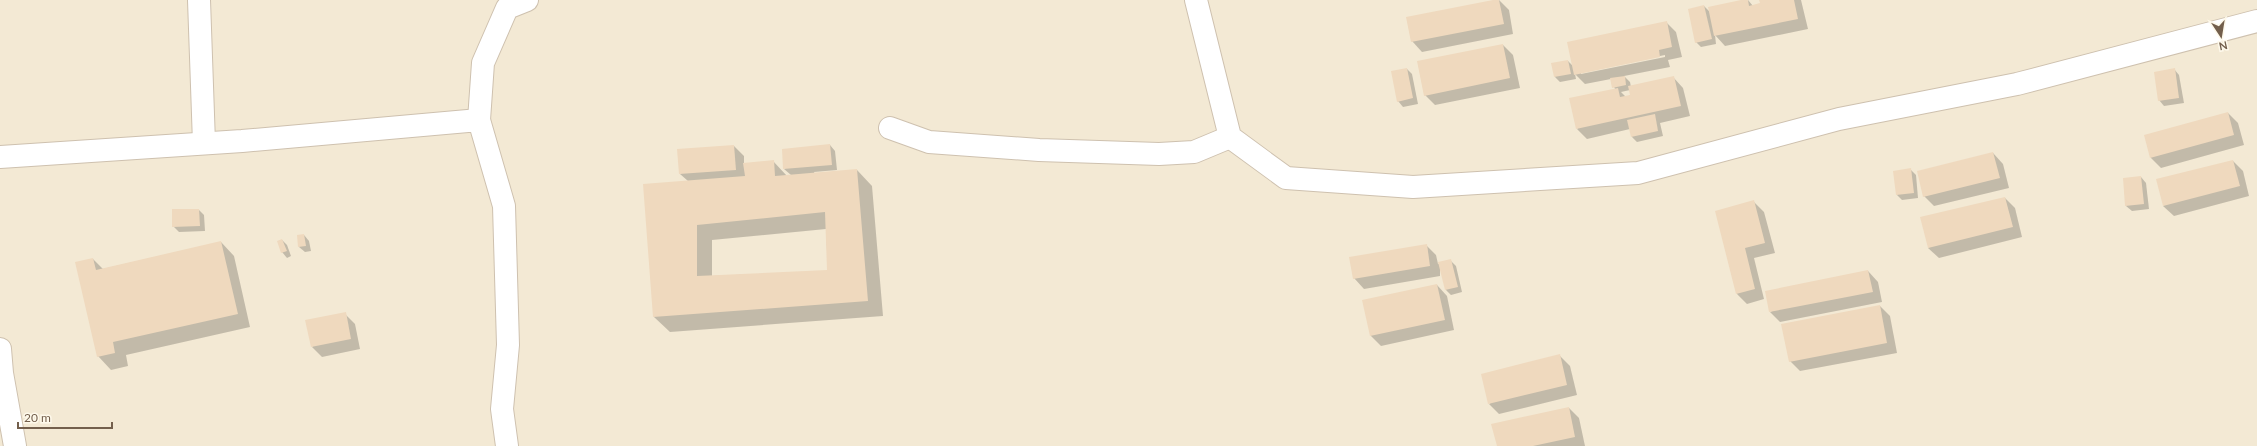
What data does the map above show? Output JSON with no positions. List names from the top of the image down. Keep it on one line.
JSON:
{"scale_bar":"20 m","north":"bottom"}
